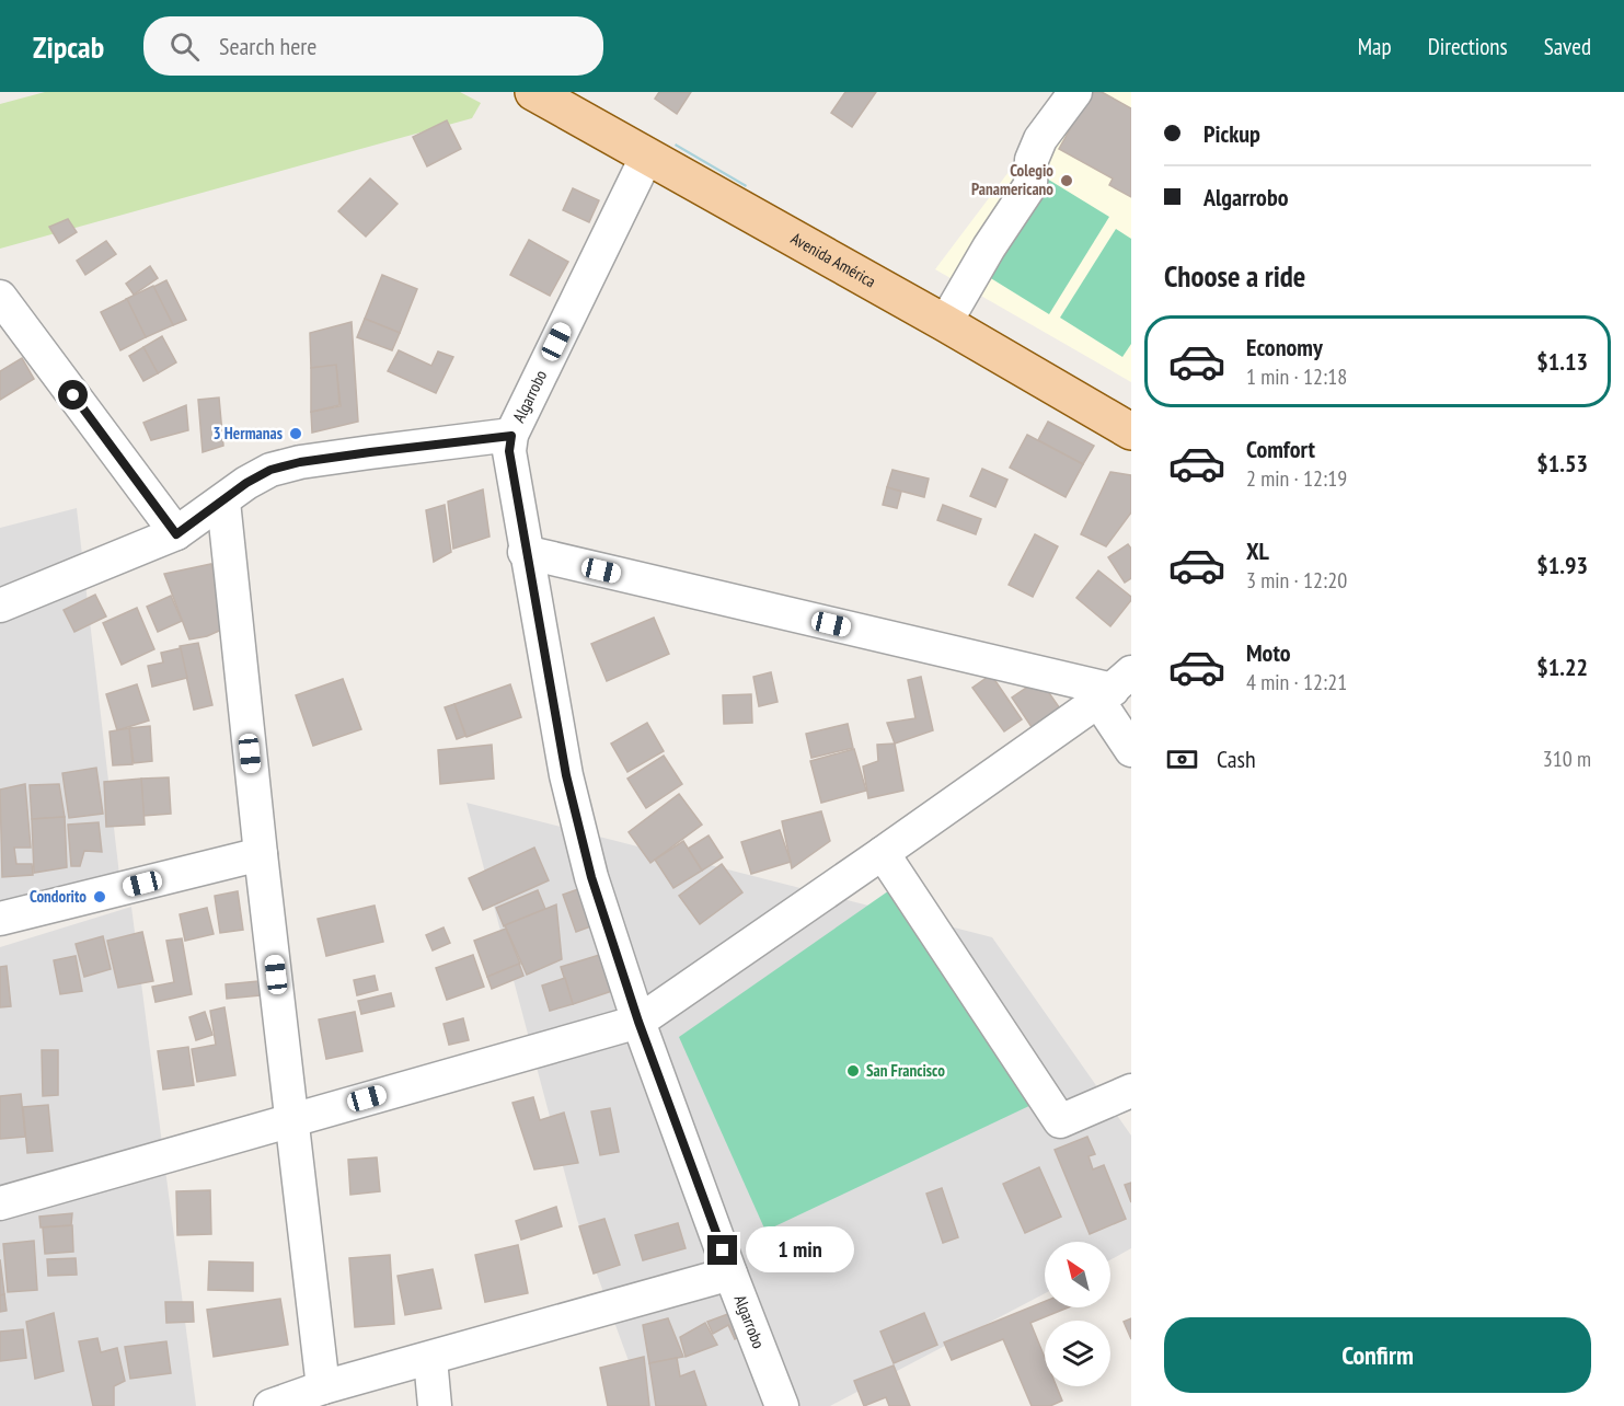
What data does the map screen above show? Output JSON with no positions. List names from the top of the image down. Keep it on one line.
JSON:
{"streets":{"main road":["Avenida América"],"street":["Algarrobo"]},"crossings":[["Avenida América","Algarrobo"]],"places":["Colegio Panamericano","3 Hermanas","Condorito","San Francisco"],"north":"top left","page":{"header":"Zipcab","search":"Search here","nav":["Map","Directions","Saved"],"banner":["Pickup","Algarrobo"],"heading":"Choose a ride","list":[{"name":"Economy","note":"1 min · 12:18","value":"$1.13"},{"name":"Comfort","note":"2 min · 12:19","value":"$1.53"},{"name":"XL","note":"3 min · 12:20","value":"$1.93"},{"name":"Moto","note":"4 min · 12:21","value":"$1.22"}],"pay":["Cash","310 m"],"bubble":"1 min","buttons":"Confirm"}}
